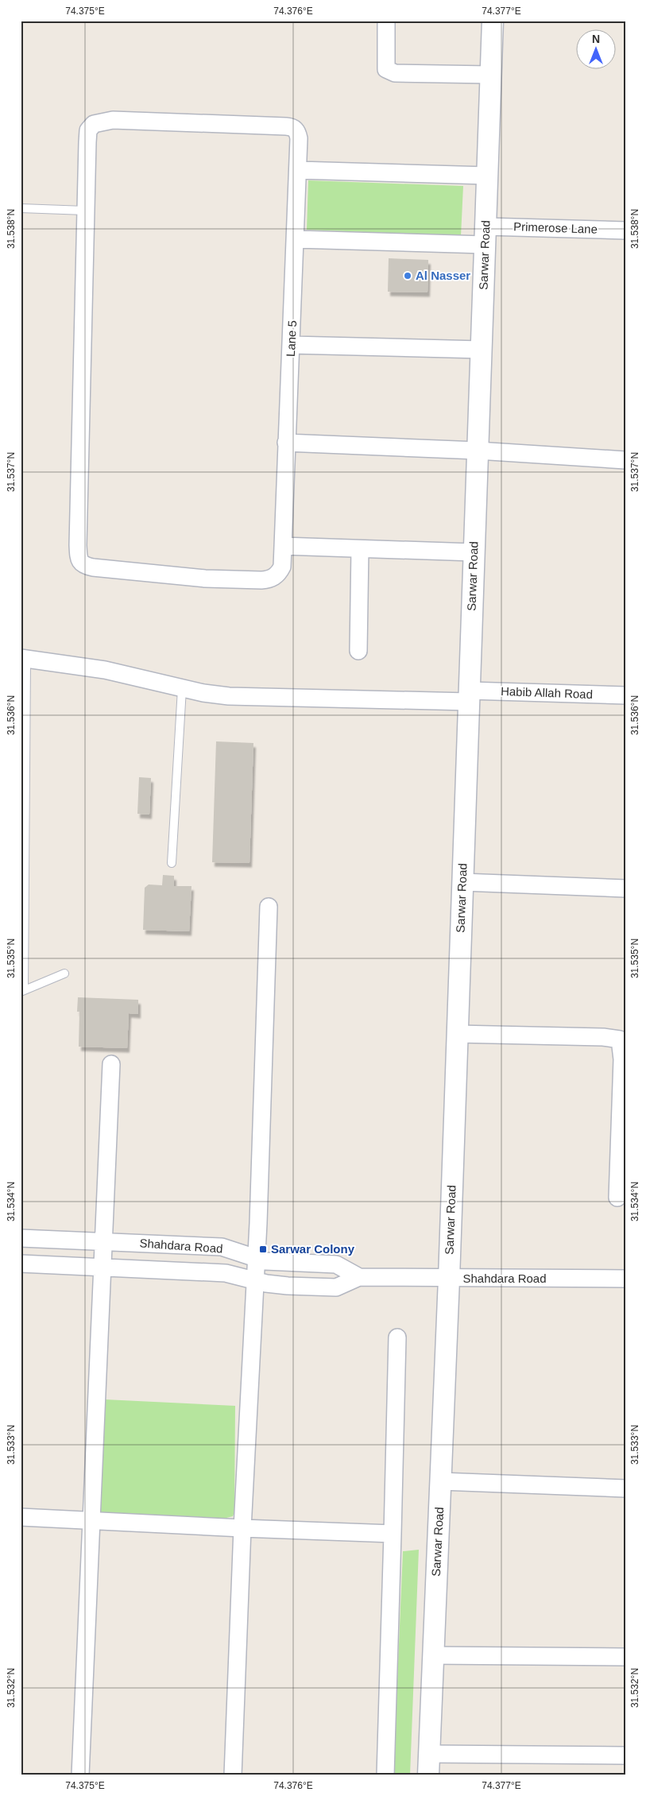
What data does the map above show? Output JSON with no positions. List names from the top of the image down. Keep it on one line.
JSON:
{"streets":{"street":["Primerose Lane","Sarwar Road","Lane 5","Habib Allah Road","Shahdara Road"]},"crossings":[["Primerose Lane","Sarwar Road"],["Primerose Lane","Lane 5"],["Sarwar Road","Habib Allah Road"],["Sarwar Road","Shahdara Road"]],"places":{"other":["Al Nasser"],"transit":["Sarwar Colony"]},"north":"top","coordinates":["74.375°E","74.376°E","74.377°E","31.538°N","31.537°N","31.536°N","31.535°N","31.534°N","31.533°N","31.532°N"]}
